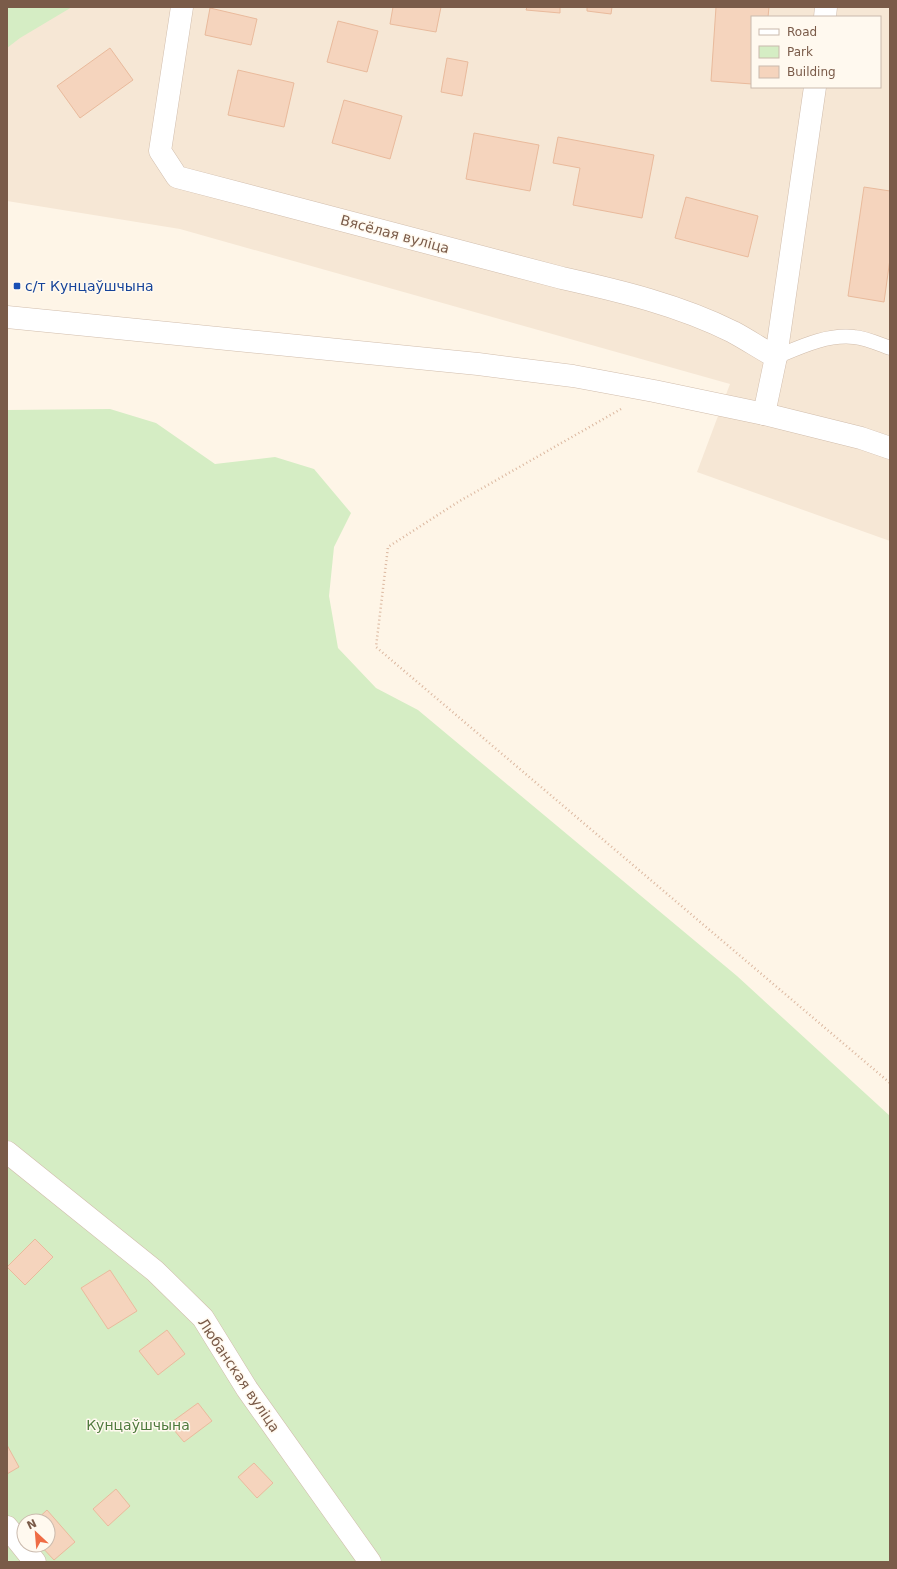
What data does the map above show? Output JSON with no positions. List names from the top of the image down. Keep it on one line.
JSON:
{"streets":{"street":["Вясёлая вуліца","Любанская вуліца"]},"parks":["Кунцаўшчына"],"places":{"transit":["с/т Кунцаўшчына"]},"legend":["Road","Park","Building"],"north":"top left"}
